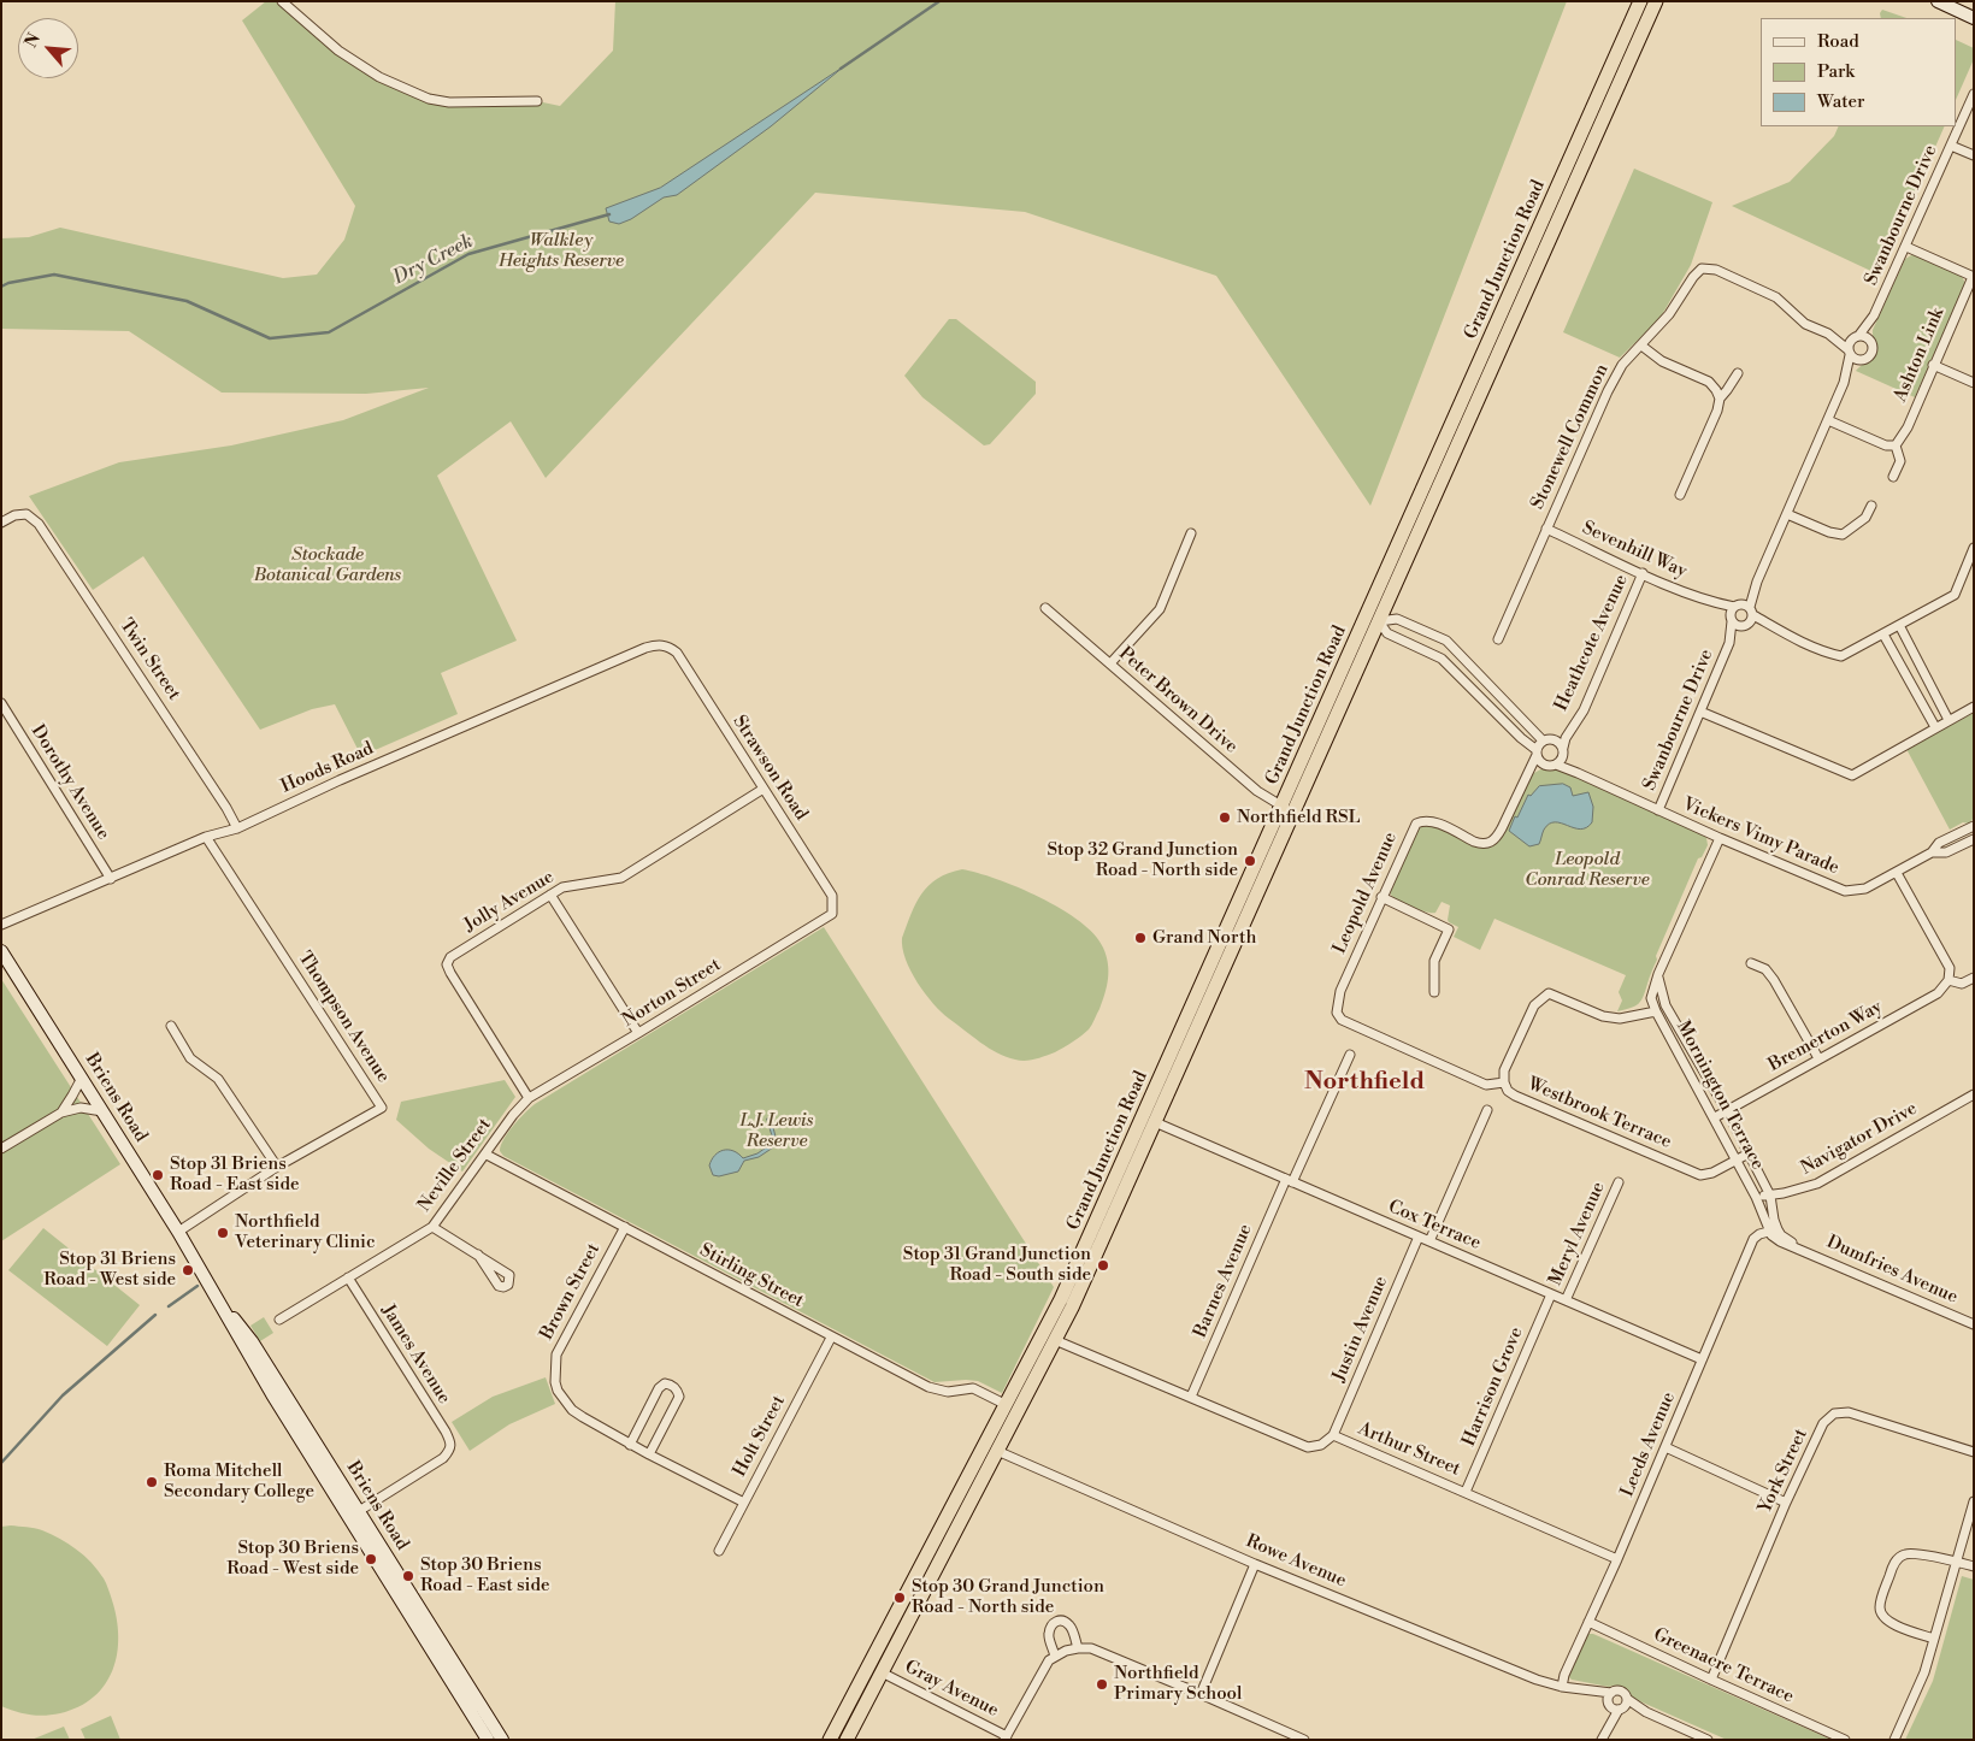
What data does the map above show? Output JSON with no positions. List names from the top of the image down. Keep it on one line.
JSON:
{"streets":{"highway":["Grand Junction Road"],"main road":["Briens Road"],"street":["Swanbourne Drive","Ashton Link","Stonewell Common","Sevenhill Way","Heathcote Avenue","Twin Street","Peter Brown Drive","Hoods Road","Strawson Road","Dorothy Avenue","Vickers Vimy Parade","Leopold Avenue","Jolly Avenue","Norton Street","Thompson Avenue","Bremerton Way","Mornington Terrace","Westbrook Terrace","Navigator Drive","Neville Street","Cox Terrace","Meryl Avenue","Dumfries Avenue","Stirling Street","Barnes Avenue","Brown Street","Justin Avenue","James Avenue","Harrison Grove","Holt Street","Leeds Avenue","Arthur Street","York Street","Rowe Avenue","Greenacre Terrace","Gray Avenue"]},"crossings":[["Swanbourne Drive","Stonewell Common"],["Swanbourne Drive","Sevenhill Way"],["Swanbourne Drive","Vickers Vimy Parade"],["Grand Junction Road","Peter Brown Drive"],["Grand Junction Road","Cox Terrace"],["Grand Junction Road","Stirling Street"],["Grand Junction Road","Arthur Street"],["Grand Junction Road","Rowe Avenue"],["Grand Junction Road","Gray Avenue"],["Stonewell Common","Sevenhill Way"],["Sevenhill Way","Heathcote Avenue"],["Heathcote Avenue","Vickers Vimy Parade"],["Heathcote Avenue","Leopold Avenue"],["Twin Street","Hoods Road"],["Hoods Road","Strawson Road"],["Hoods Road","Dorothy Avenue"],["Hoods Road","Thompson Avenue"],["Strawson Road","Jolly Avenue"],["Strawson Road","Norton Street"],["Vickers Vimy Parade","Leopold Avenue"],["Vickers Vimy Parade","Mornington Terrace"],["Leopold Avenue","Westbrook Terrace"],["Jolly Avenue","Norton Street"],["Jolly Avenue","Neville Street"],["Norton Street","Neville Street"],["Thompson Avenue","Briens Road"],["Bremerton Way","Mornington Terrace"],["Mornington Terrace","Westbrook Terrace"],["Mornington Terrace","Navigator Drive"],["Mornington Terrace","Dumfries Avenue"],["Mornington Terrace","Leeds Avenue"],["Briens Road","James Avenue"],["Neville Street","Stirling Street"],["Neville Street","James Avenue"],["Cox Terrace","Meryl Avenue"],["Cox Terrace","Barnes Avenue"],["Cox Terrace","Justin Avenue"],["Cox Terrace","Harrison Grove"],["Cox Terrace","Leeds Avenue"],["Dumfries Avenue","Leeds Avenue"],["Stirling Street","Brown Street"],["Stirling Street","Holt Street"],["Barnes Avenue","Arthur Street"],["Brown Street","Holt Street"],["Justin Avenue","Arthur Street"],["Harrison Grove","Arthur Street"],["Leeds Avenue","Arthur Street"],["Leeds Avenue","Rowe Avenue"],["Leeds Avenue","Greenacre Terrace"],["York Street","Greenacre Terrace"]],"districts":["Northfield"],"water":["Dry Creek"],"parks":["Walkley Heights Reserve","Stockade Botanical Gardens","Leopold Conrad Reserve","L.J. Lewis Reserve"],"places":["Northfield RSL","Stop 32 Grand Junction Road - North side","Grand North","Stop 31 Briens Road - East side","Northfield Veterinary Clinic","Stop 31 Grand Junction Road - South side","Stop 31 Briens Road - West side","Roma Mitchell Secondary College","Stop 30 Briens Road - West side","Stop 30 Briens Road - East side","Stop 30 Grand Junction Road - North side","Northfield Primary School"],"legend":["Road","Park","Water"],"north":"top left"}
